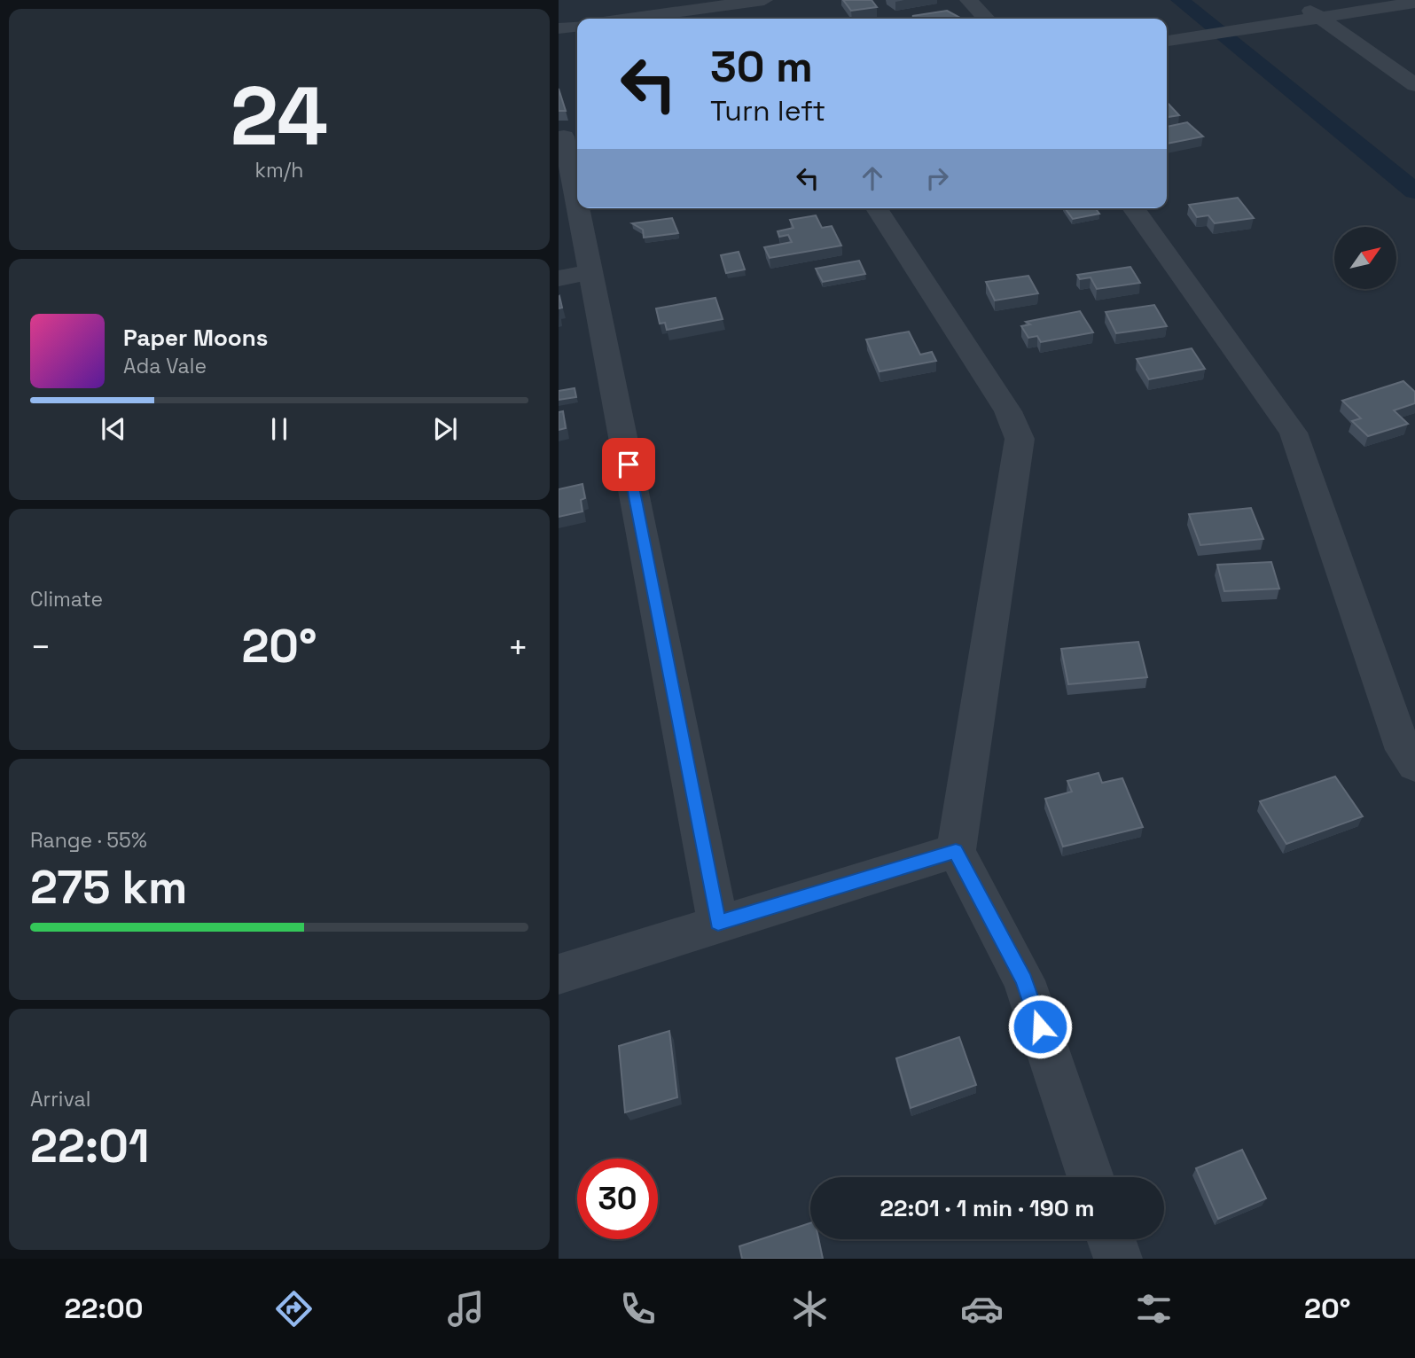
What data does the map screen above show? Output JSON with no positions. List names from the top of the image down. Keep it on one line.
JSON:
{"north":"top right","page":{"tile":[["24","km/h"],"Climate",["Range · 55%","275 km"],["Arrival","22:01"]],"turn":["30 m","Turn left"],"song":["Paper Moons","Ada Vale"],"heat":["−","20°","+"],"limit":"30","trip":"22:01 · 1 min · 190 m","tabs":["22:00","20°"]}}
